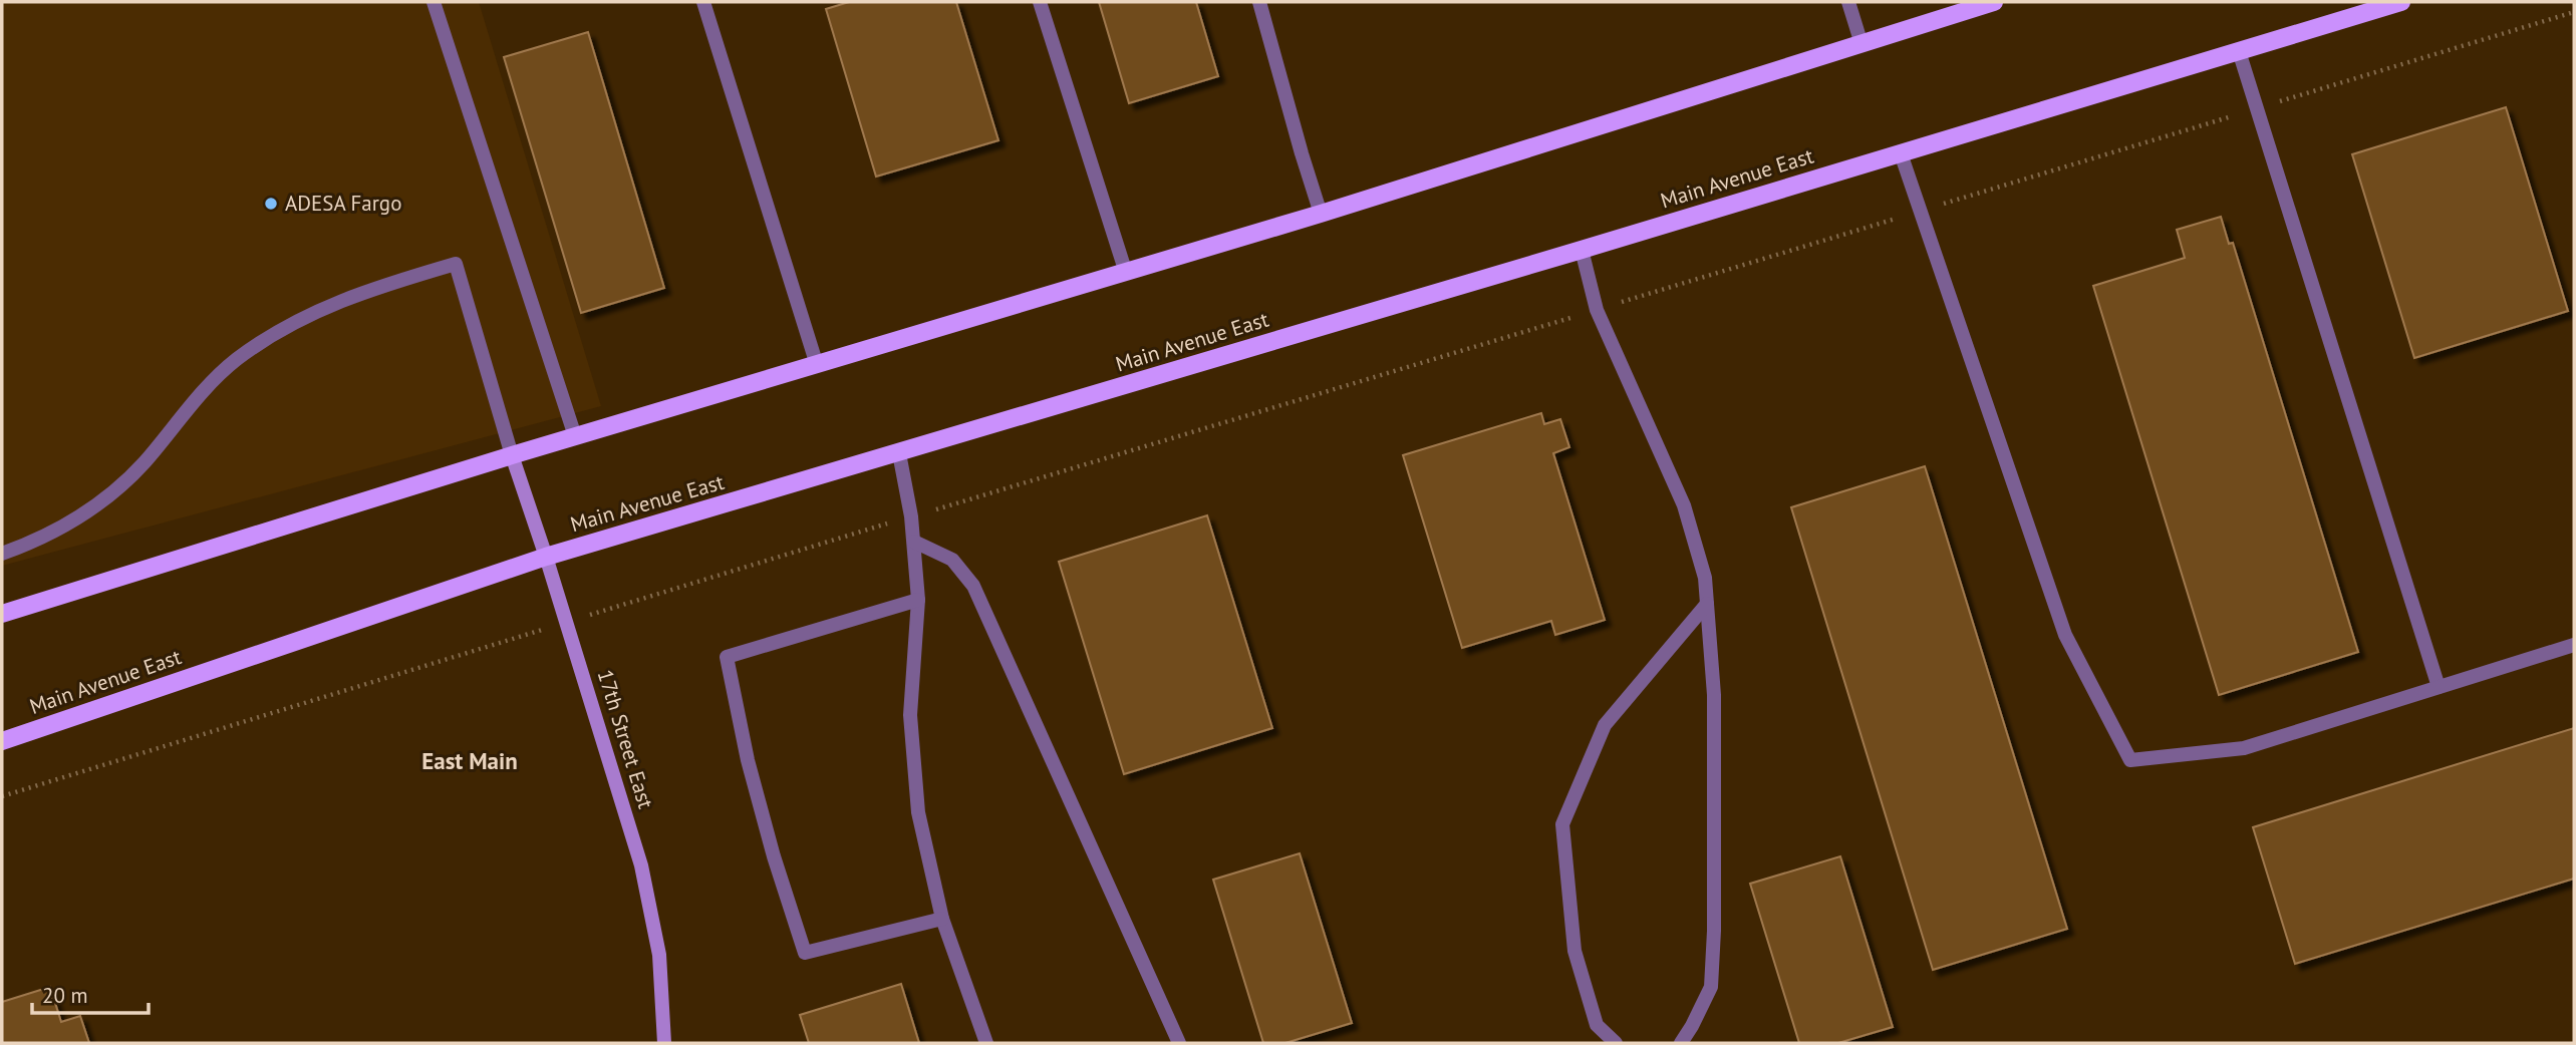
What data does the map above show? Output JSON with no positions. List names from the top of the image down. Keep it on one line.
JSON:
{"streets":{"main road":["Main Avenue East"],"street":["17th Street East"]},"crossings":[["Main Avenue East","17th Street East"]],"districts":["East Main"],"places":["ADESA Fargo"],"scale_bar":"20 m"}
